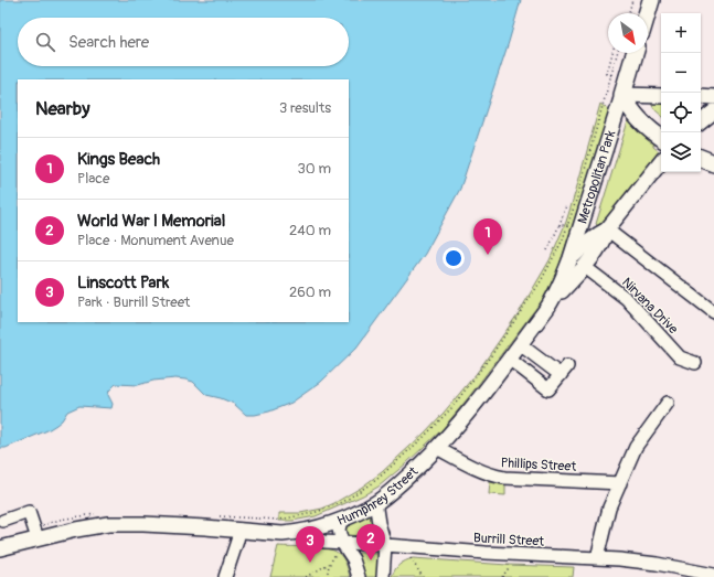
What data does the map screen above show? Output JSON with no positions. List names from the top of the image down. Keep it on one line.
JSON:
{"streets":{"main road":["Metropolitan Park","Humphrey Street"],"street":["Nirvana Drive","Phillips Street","Burrill Street"]},"crossings":[["Metropolitan Park","Humphrey Street"],["Nirvana Drive","Humphrey Street"],["Phillips Street","Humphrey Street"],["Humphrey Street","Burrill Street"]],"north":"bottom right","page":{"map_buttons":["+","−"],"search":"Search here","heading":["Nearby","3 results"],"list":[{"mark":"1","name":"Kings Beach","note":"Place","value":"30 m"},{"mark":"2","name":"World War I Memorial","note":"Place · Monument Avenue","value":"240 m"},{"mark":"3","name":"Linscott Park","note":"Park · Burrill Street","value":"260 m"}],"pins":["1","2","3"]}}
